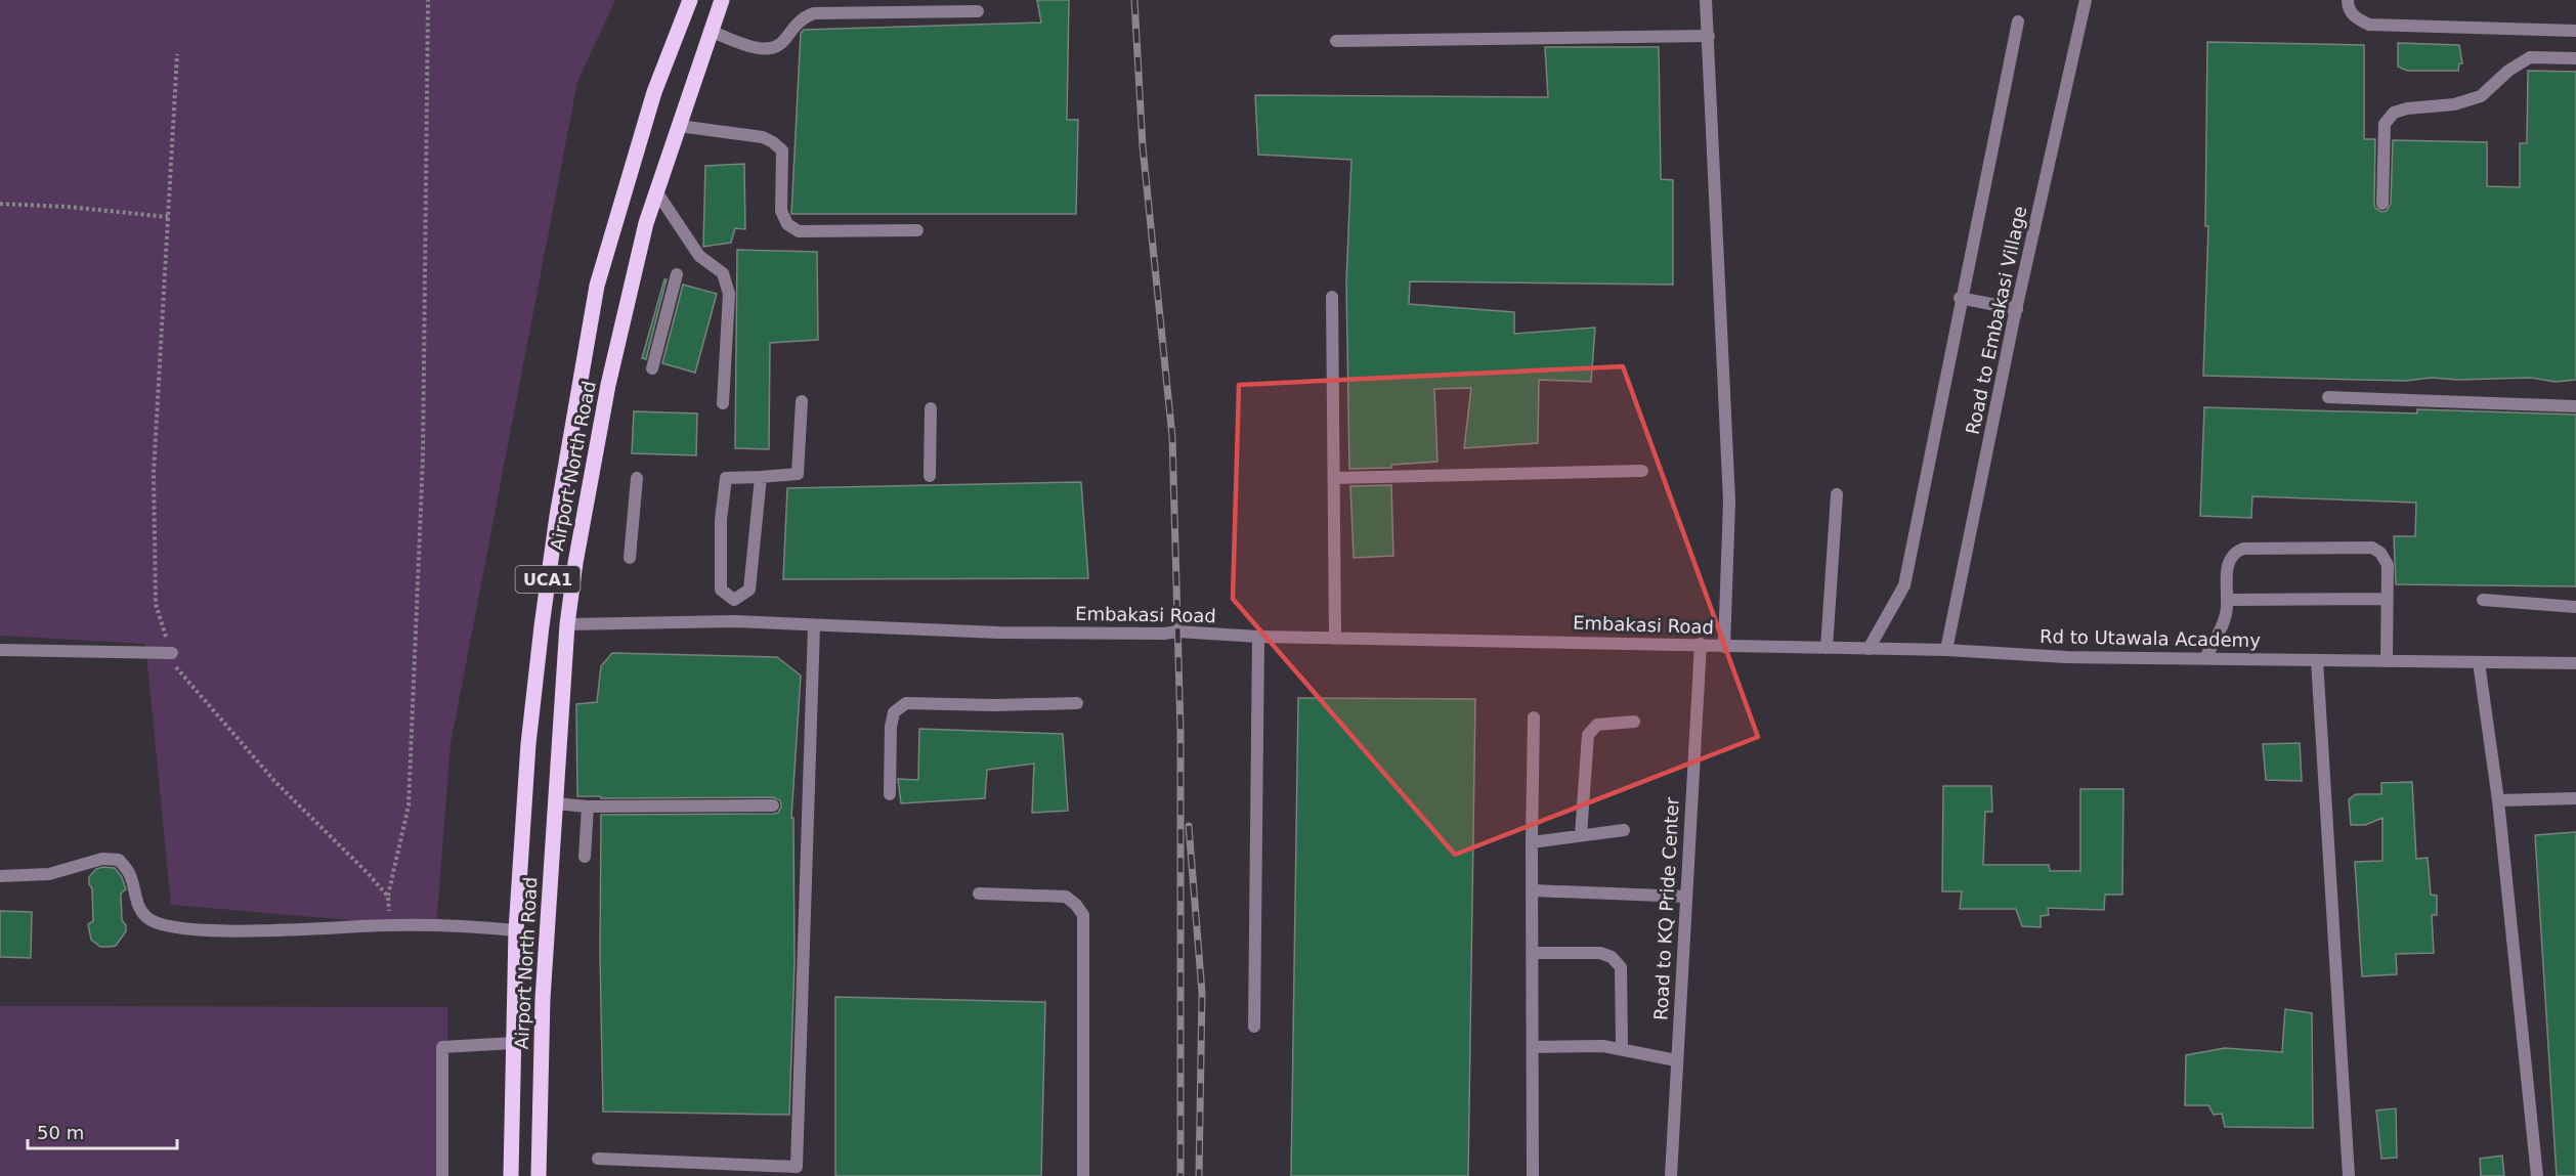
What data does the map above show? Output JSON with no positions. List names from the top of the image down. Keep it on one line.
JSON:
{"streets":{"main road":["Airport North Road","UCA1"],"street":["Road to Embakasi Village","Embakasi Road","Rd to Utawala Academy","Road to KQ Pride Center"]},"crossings":[["Road to Embakasi Village","Rd to Utawala Academy"],["Airport North Road","Embakasi Road"],["Embakasi Road","Rd to Utawala Academy"],["Embakasi Road","Road to KQ Pride Center"]],"scale_bar":"50 m"}
